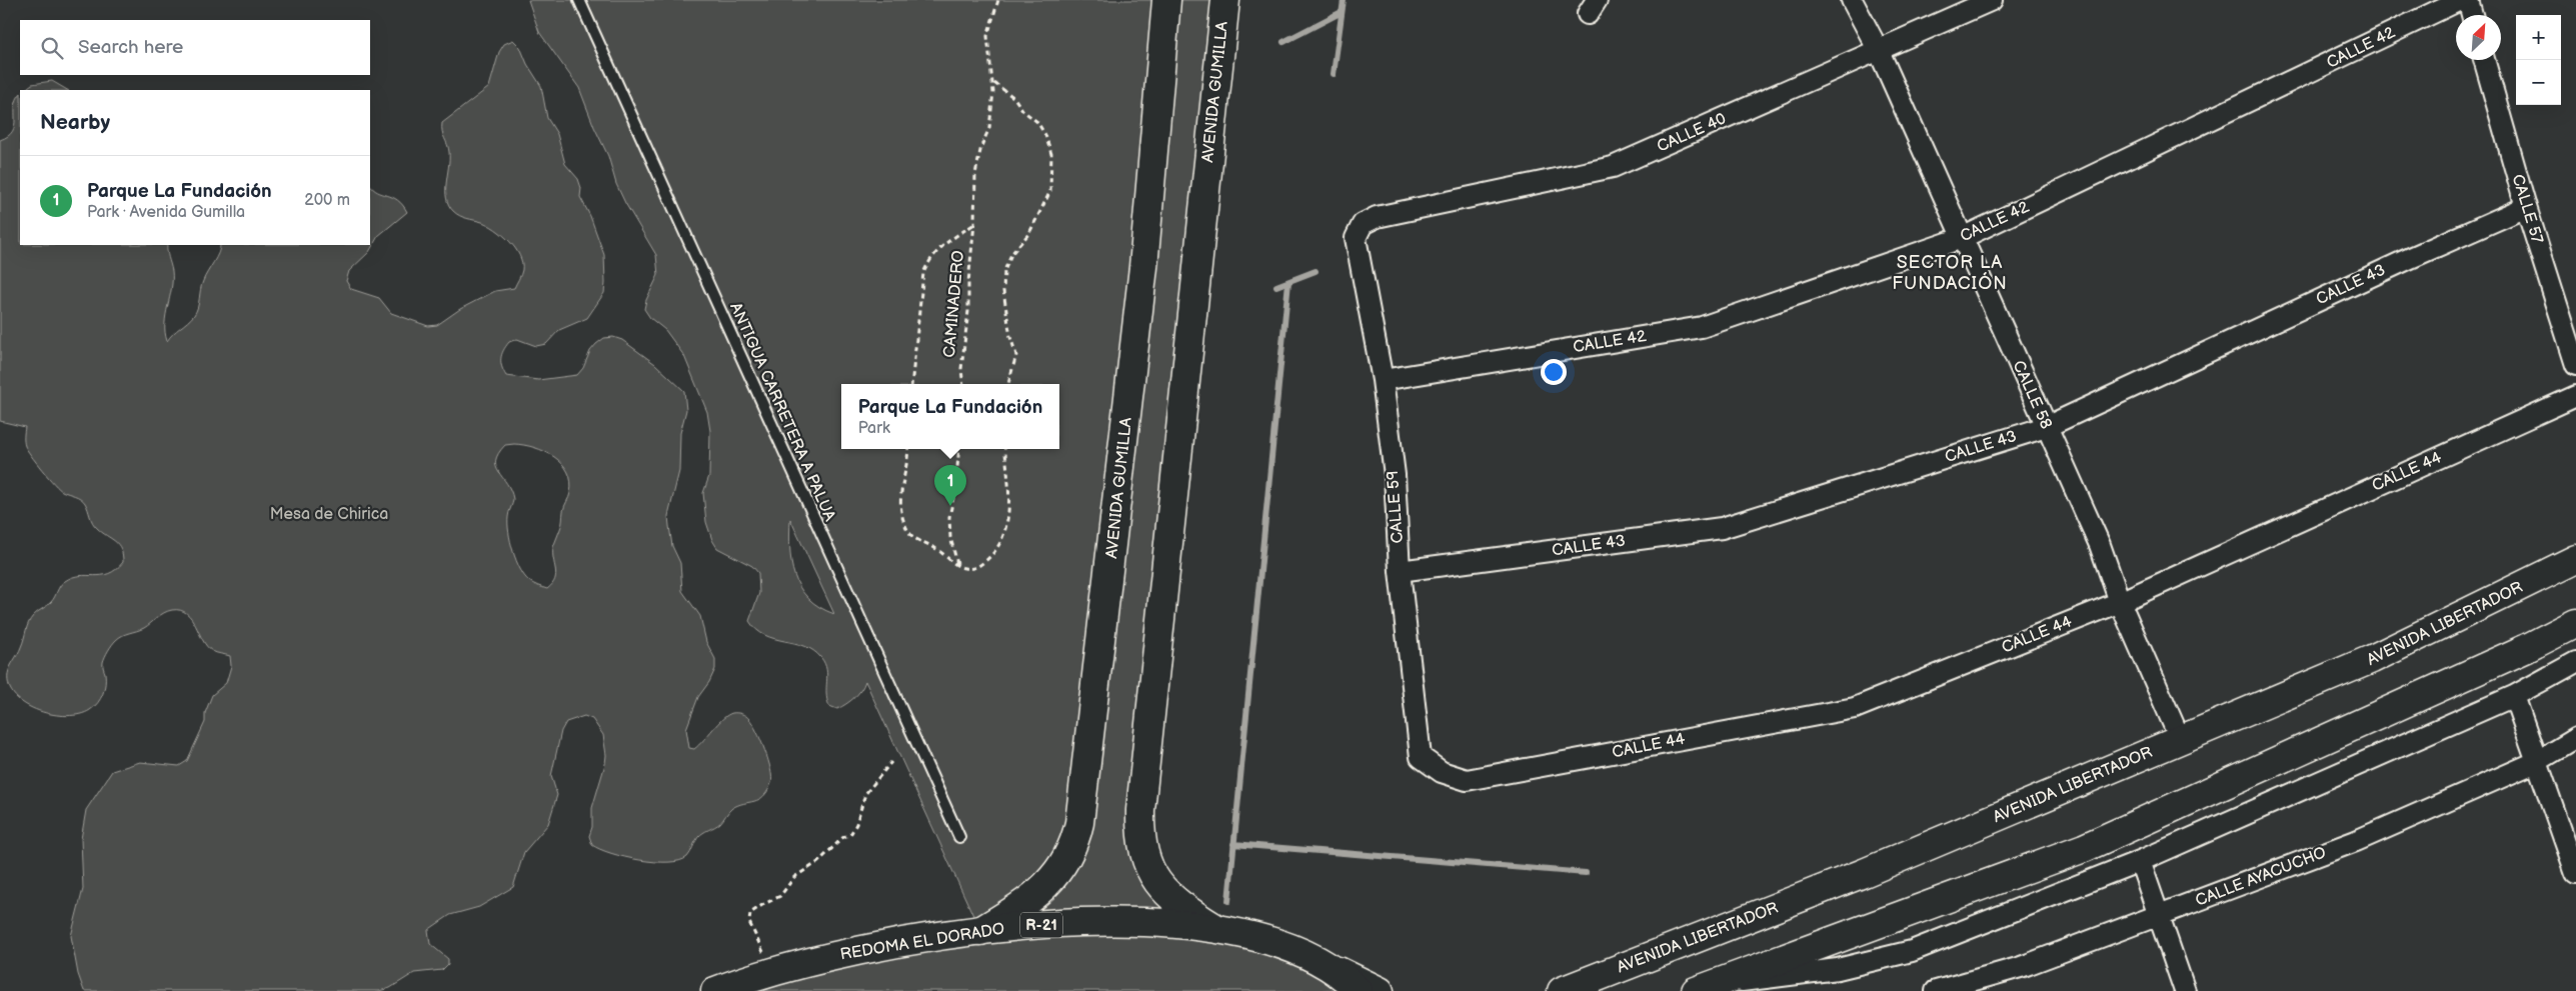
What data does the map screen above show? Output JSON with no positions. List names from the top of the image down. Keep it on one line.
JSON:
{"streets":{"main road":["AVENIDA GUMILLA","AVENIDA LIBERTADOR","R-21","REDOMA EL DORADO"],"street":["CALLE 42","CALLE 40","CALLE 57","CALLE 43","CALLE 58","CALLE 44","CALLE 59","CALLE AYACUCHO"],"lane":["ANTIGUA CARRETERA A PALUA"],"path":["CAMINADERO"]},"crossings":[["CALLE 42","CALLE 58"],["CALLE 42","CALLE 59"],["AVENIDA GUMILLA","REDOMA EL DORADO"],["CALLE 40","CALLE 58"],["CALLE 40","CALLE 59"],["CALLE 57","CALLE 43"],["CALLE 43","CALLE 58"],["CALLE 43","CALLE 59"],["CALLE 58","CALLE 44"],["CALLE 58","AVENIDA LIBERTADOR"],["CALLE 44","CALLE 59"]],"districts":["SECTOR LA FUNDACIÓN"],"parks":["Mesa de Chirica"],"north":"top right","page":{"map_buttons":["+","−"],"search":"Search here","heading":"Nearby","list":[{"mark":"1","name":"Parque La Fundación","note":"Park · Avenida Gumilla","value":"200 m"}],"popup":["Parque La Fundación","Park"],"pins":"1"}}
